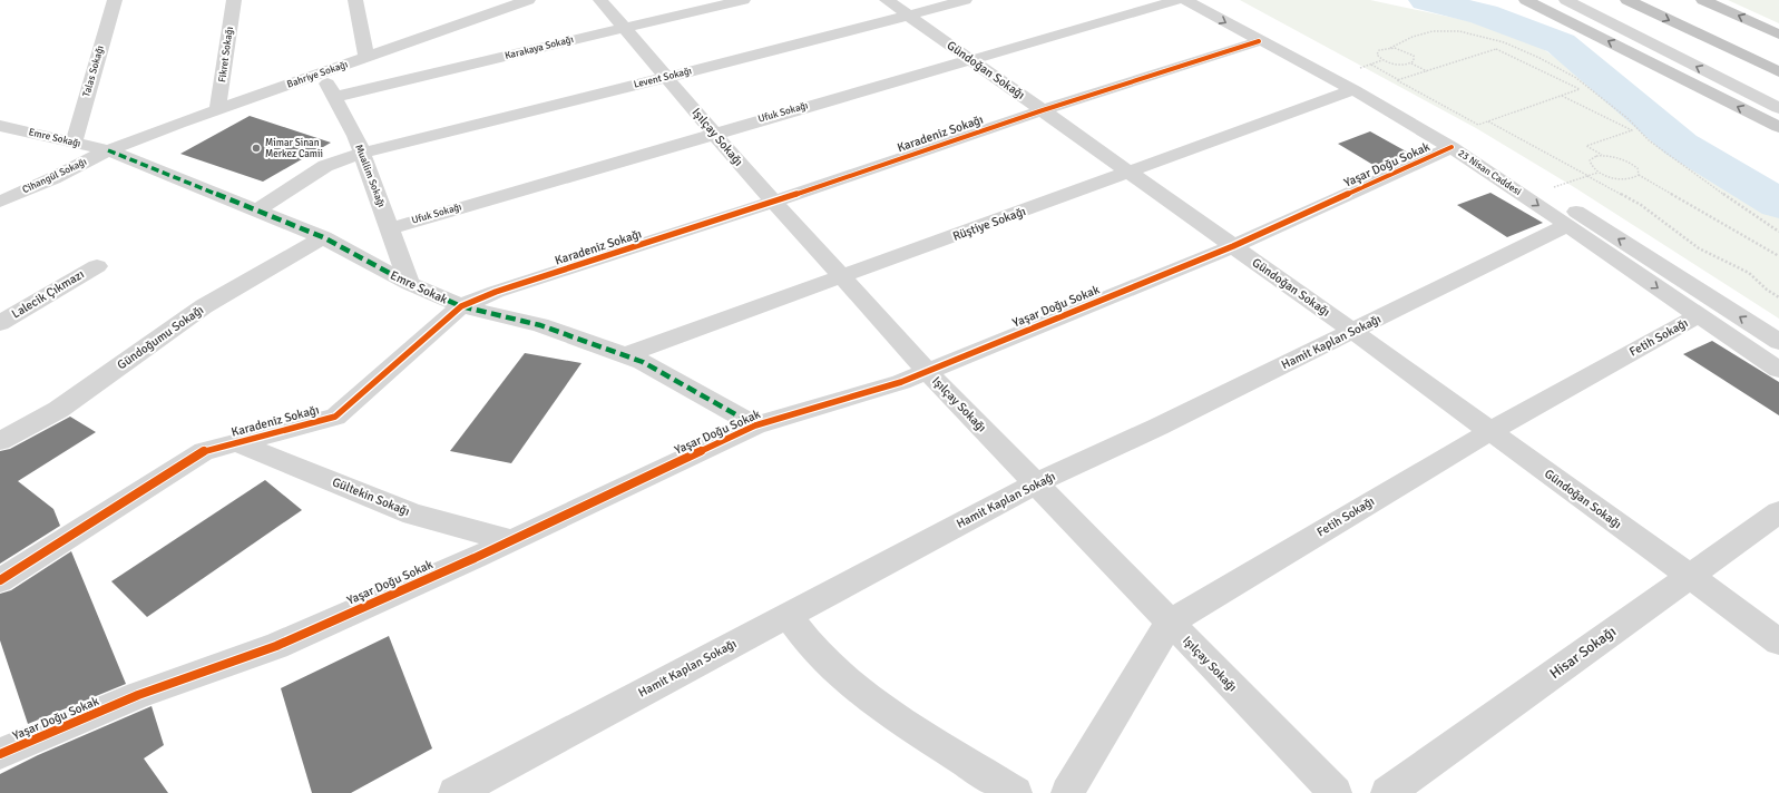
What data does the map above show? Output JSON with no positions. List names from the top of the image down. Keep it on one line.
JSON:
{"streets":{"street":["Karakaya Sokağı","Fikret Sokağı","Gündoğan Sokağı","Talas Sokağı","Bahriye Sokağı","Levent Sokağı","Ufuk Sokağı","Karadeniz Sokağı","Işılçay Sokağı","Emre Sokağı","Yaşar Doğu Sokak","23 Nisan Caddesi","Cihangül Sokağı","Muallim Sokağı","Rüştiye Sokağı","Emre Sokak","Lalecik Çıkmazı","Gündoğumu Sokağı","Fetih Sokağı","Hamit Kaplan Sokağı","Gültekin Sokağı","Hisar Sokağı"]},"crossings":[["Karakaya Sokağı","Işılçay Sokağı"],["Karakaya Sokağı","Muallim Sokağı"],["Fikret Sokağı","Bahriye Sokağı"],["Gündoğan Sokağı","Levent Sokağı"],["Gündoğan Sokağı","Ufuk Sokağı"],["Gündoğan Sokağı","Karadeniz Sokağı"],["Gündoğan Sokağı","Yaşar Doğu Sokak"],["Gündoğan Sokağı","Rüştiye Sokağı"],["Gündoğan Sokağı","Fetih Sokağı"],["Gündoğan Sokağı","Hamit Kaplan Sokağı"],["Gündoğan Sokağı","Hisar Sokağı"],["Talas Sokağı","Emre Sokağı"],["Bahriye Sokağı","Emre Sokağı"],["Bahriye Sokağı","Cihangül Sokağı"],["Bahriye Sokağı","Muallim Sokağı"],["Bahriye Sokağı","Emre Sokak"],["Levent Sokağı","Işılçay Sokağı"],["Levent Sokağı","Muallim Sokağı"],["Levent Sokağı","Emre Sokak"],["Ufuk Sokağı","Işılçay Sokağı"],["Ufuk Sokağı","Muallim Sokağı"],["Karadeniz Sokağı","Işılçay Sokağı"],["Karadeniz Sokağı","23 Nisan Caddesi"],["Karadeniz Sokağı","Emre Sokak"],["Karadeniz Sokağı","Gültekin Sokağı"],["Işılçay Sokağı","Yaşar Doğu Sokak"],["Işılçay Sokağı","Rüştiye Sokağı"],["Işılçay Sokağı","Fetih Sokağı"],["Işılçay Sokağı","Hamit Kaplan Sokağı"],["Emre Sokağı","Cihangül Sokağı"],["Emre Sokağı","Emre Sokak"],["Yaşar Doğu Sokak","23 Nisan Caddesi"],["Yaşar Doğu Sokak","Emre Sokak"],["Yaşar Doğu Sokak","Gültekin Sokağı"],["23 Nisan Caddesi","Rüştiye Sokağı"],["23 Nisan Caddesi","Fetih Sokağı"],["23 Nisan Caddesi","Hamit Kaplan Sokağı"],["Cihangül Sokağı","Emre Sokak"],["Muallim Sokağı","Emre Sokak"],["Rüştiye Sokağı","Emre Sokak"],["Emre Sokak","Gündoğumu Sokağı"]],"places":["Mimar Sinan Merkez Camii"]}
